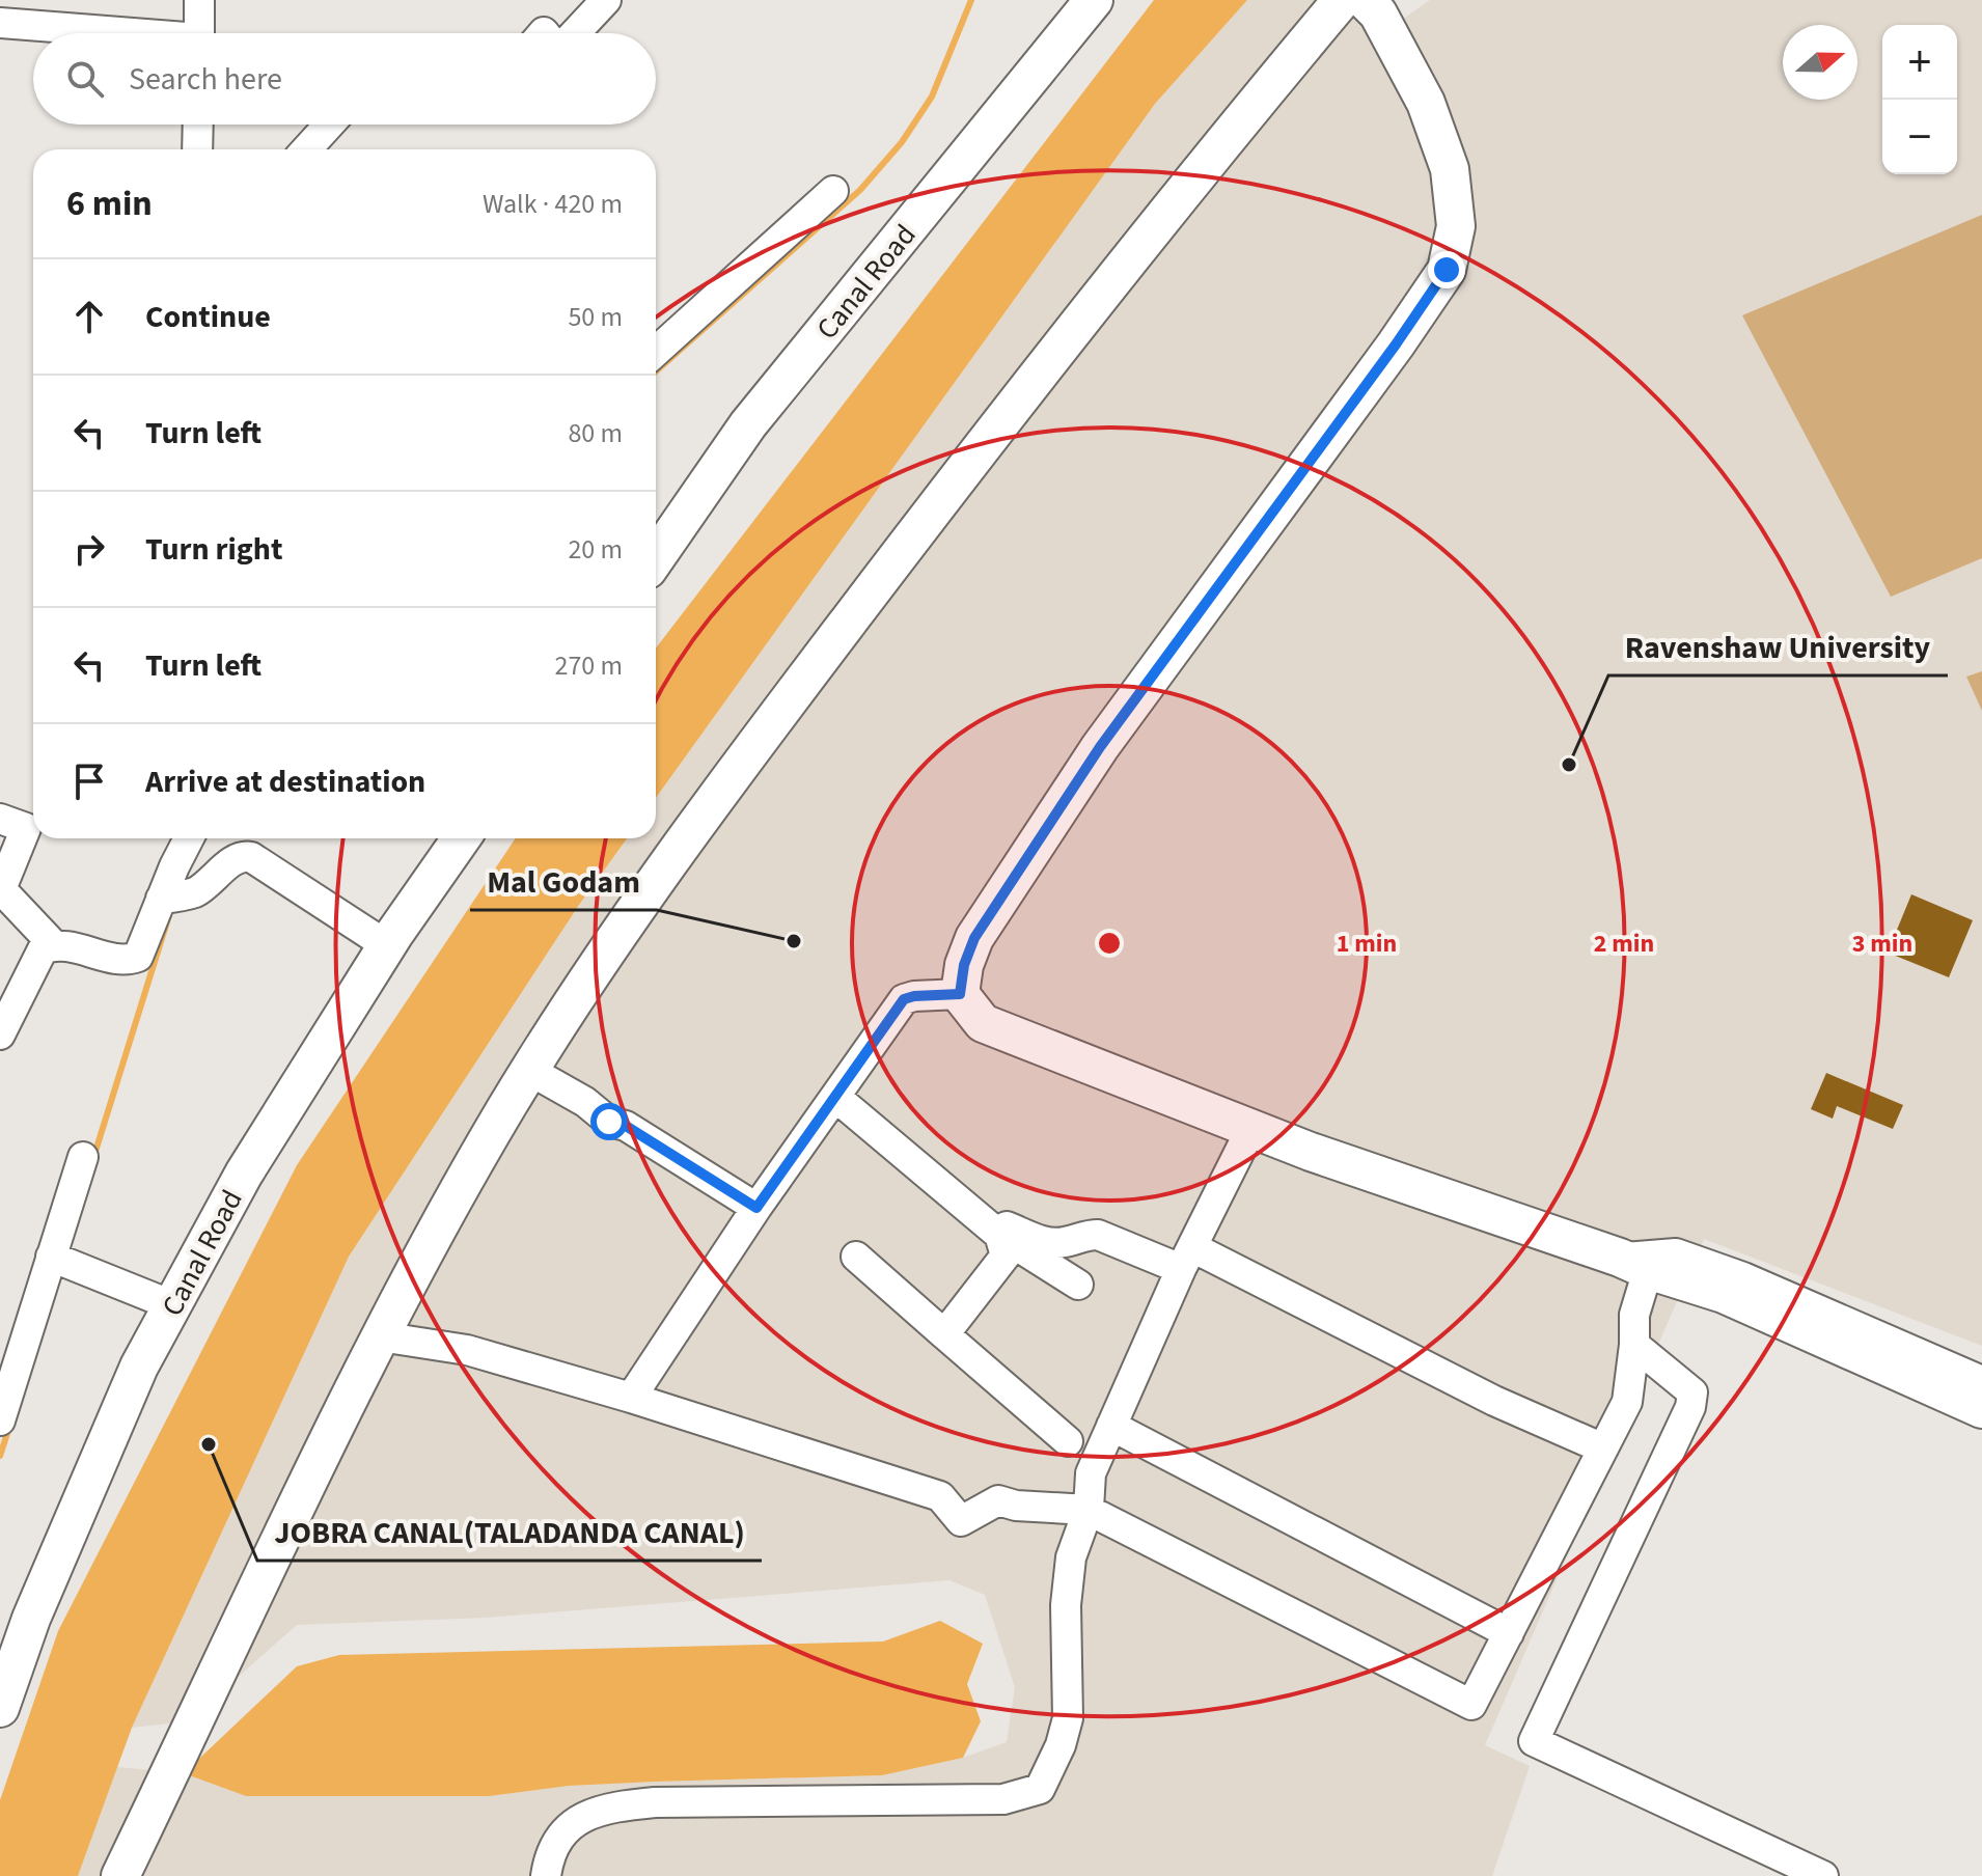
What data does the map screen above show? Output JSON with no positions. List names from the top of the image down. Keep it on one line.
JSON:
{"streets":{"main road":["Canal Road"]},"places":["Ravenshaw University","Mal Godam","JOBRA CANAL(TALADANDA CANAL)"],"north":"right","page":{"map_buttons":["+","−"],"search":"Search here","heading":["6 min","Walk · 420 m"],"list":[["Continue","50 m"],["Turn left","80 m"],["Turn right","20 m"],["Turn left","270 m"],"Arrive at destination"]},"rings":["1 min","2 min","3 min"]}
